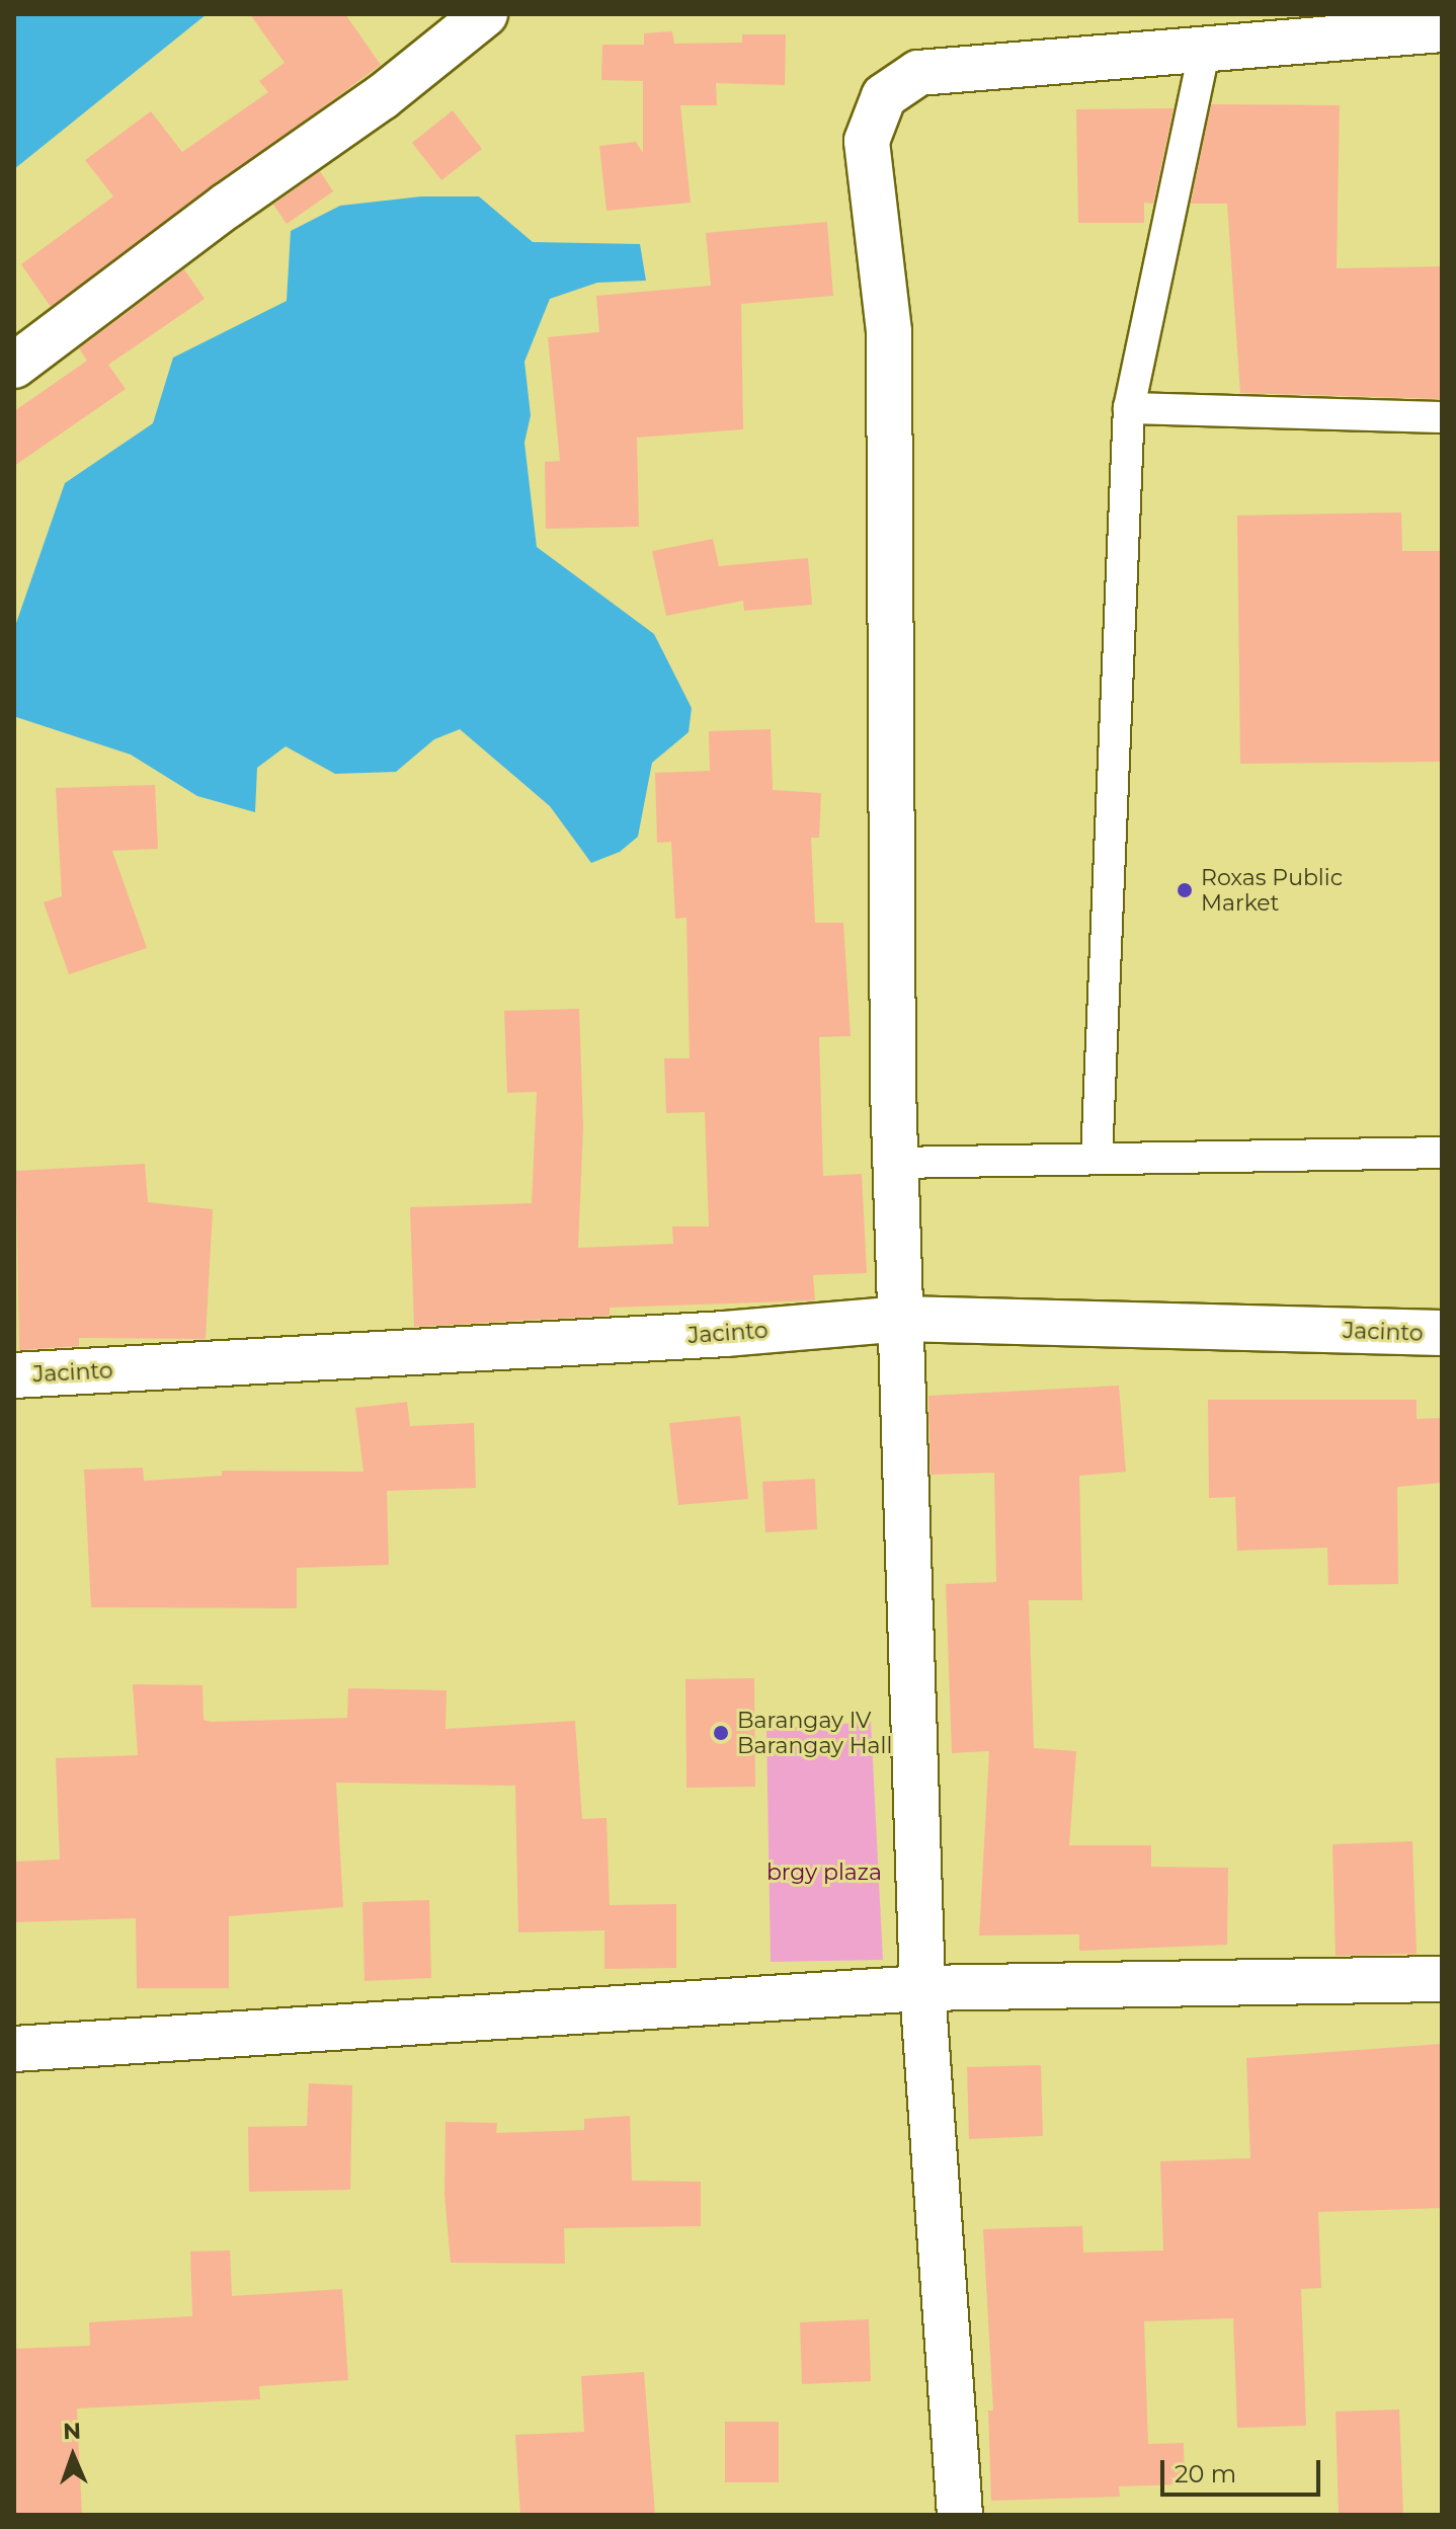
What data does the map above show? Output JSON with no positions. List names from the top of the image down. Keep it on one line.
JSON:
{"streets":{"street":["Jacinto"]},"parks":["brgy plaza"],"places":["Roxas Public Market","Barangay IV Barangay Hall"],"scale_bar":"20 m","north":"top"}
